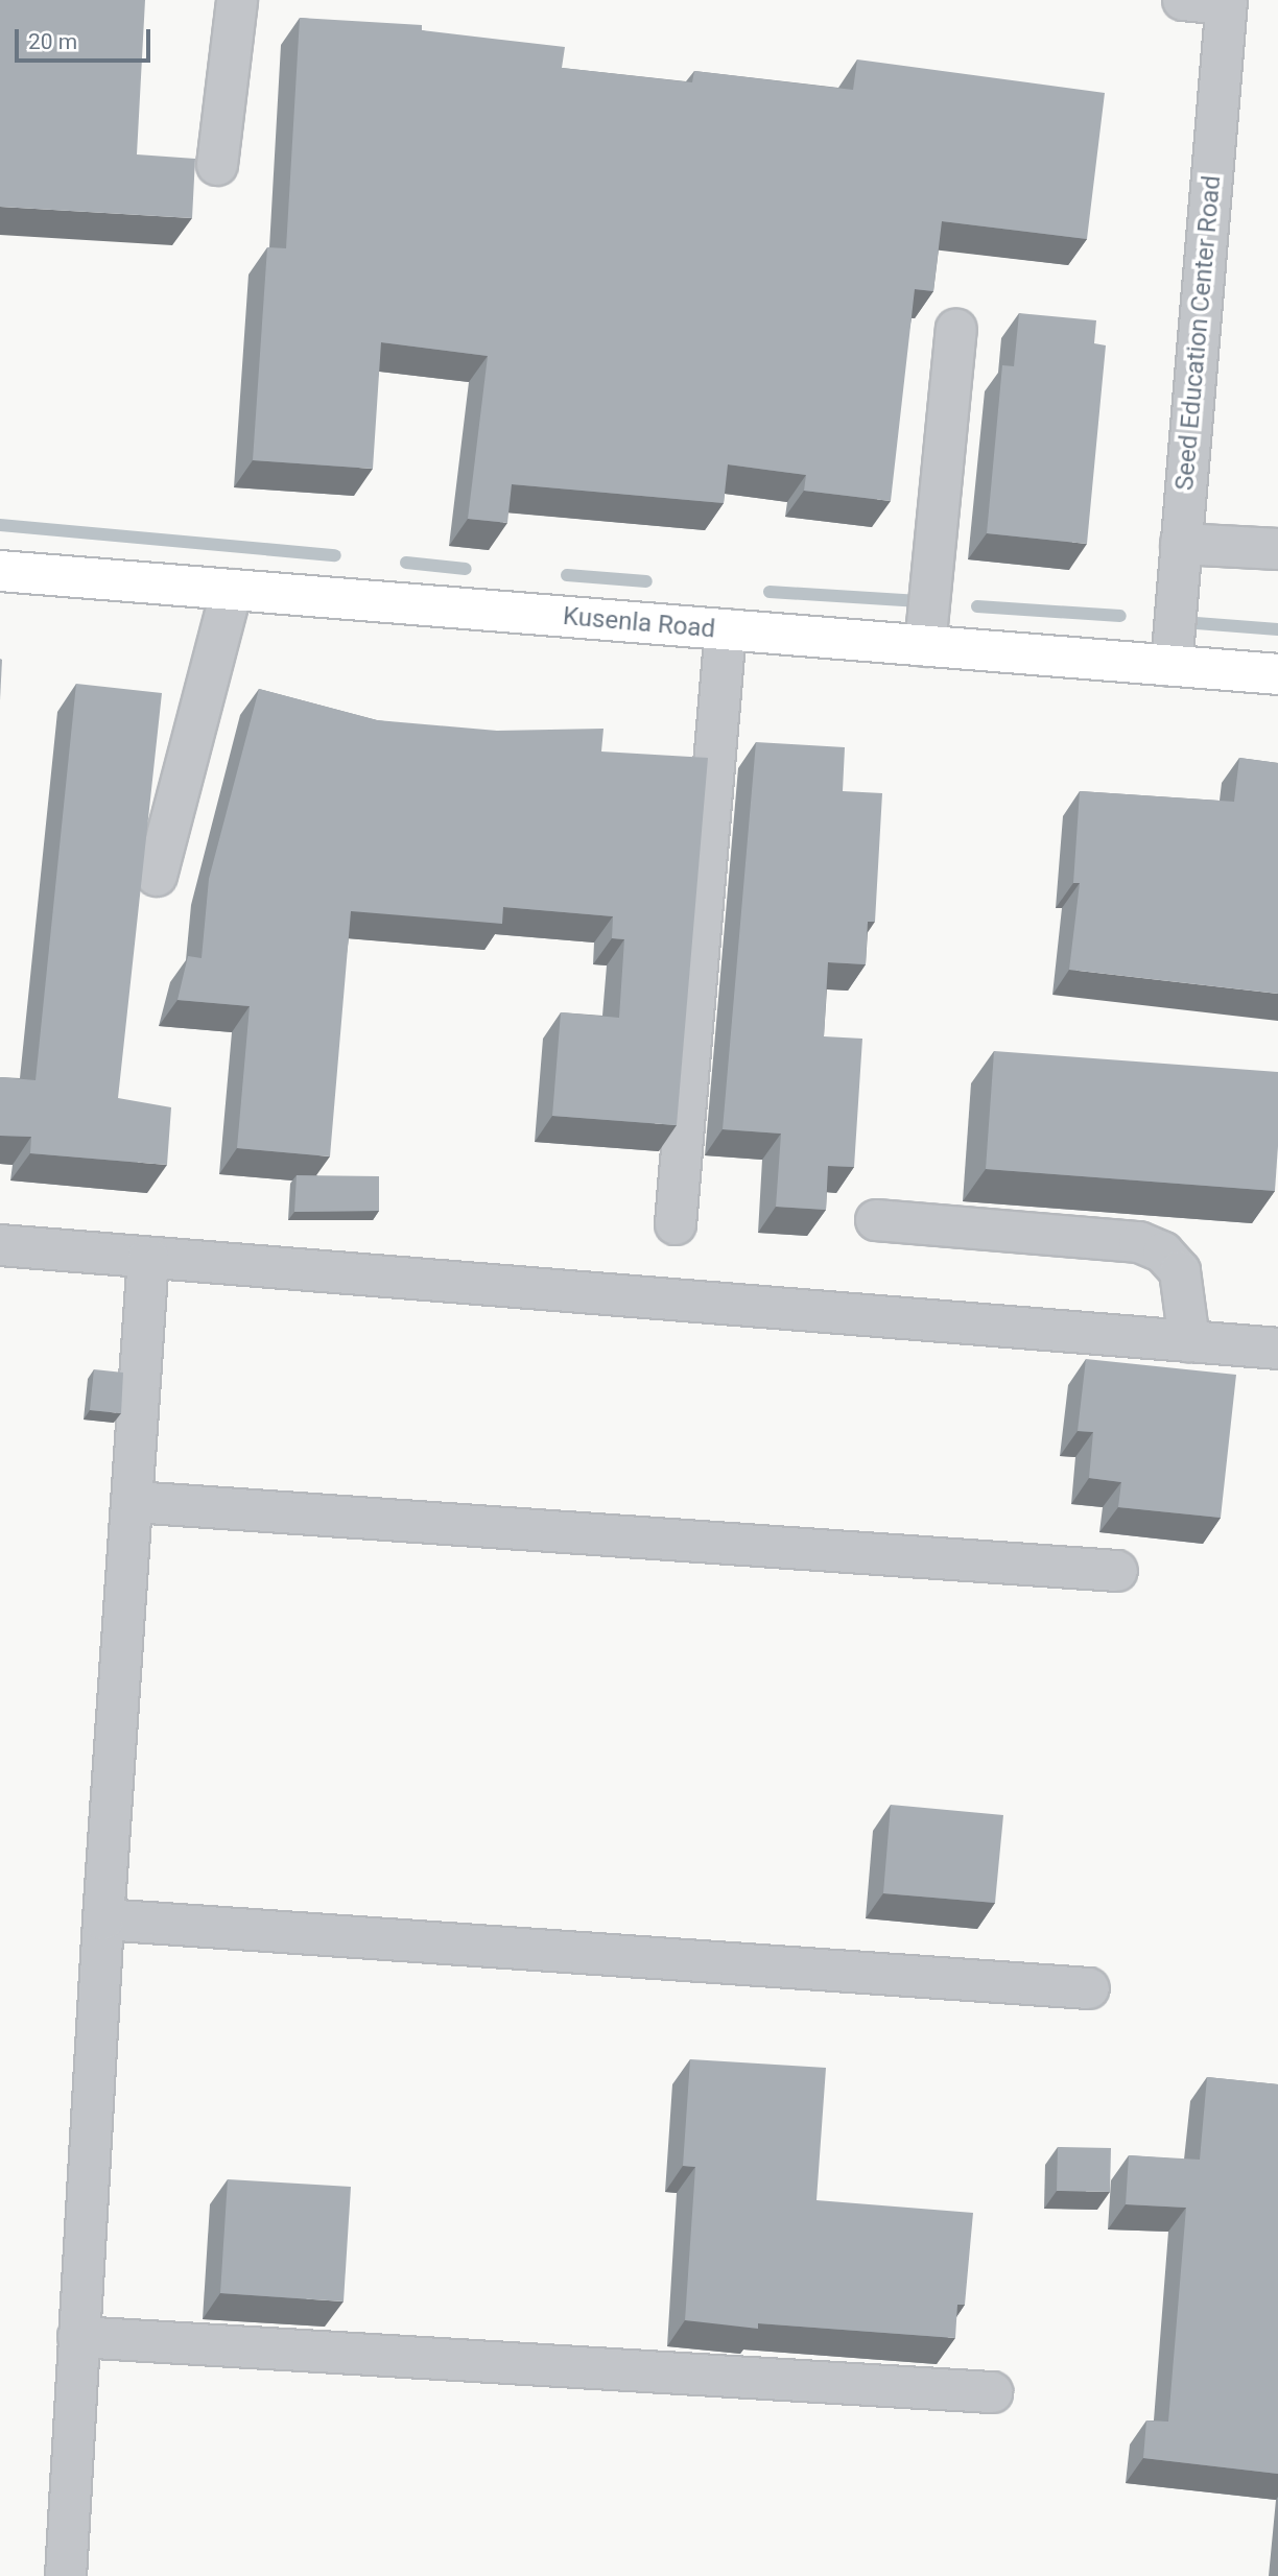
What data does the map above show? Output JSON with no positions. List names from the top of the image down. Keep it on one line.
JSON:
{"streets":{"main road":["Kusenla Road"],"street":["Seed Education Center Road"]},"crossings":[["Seed Education Center Road","Kusenla Road"]],"scale_bar":"20 m"}
